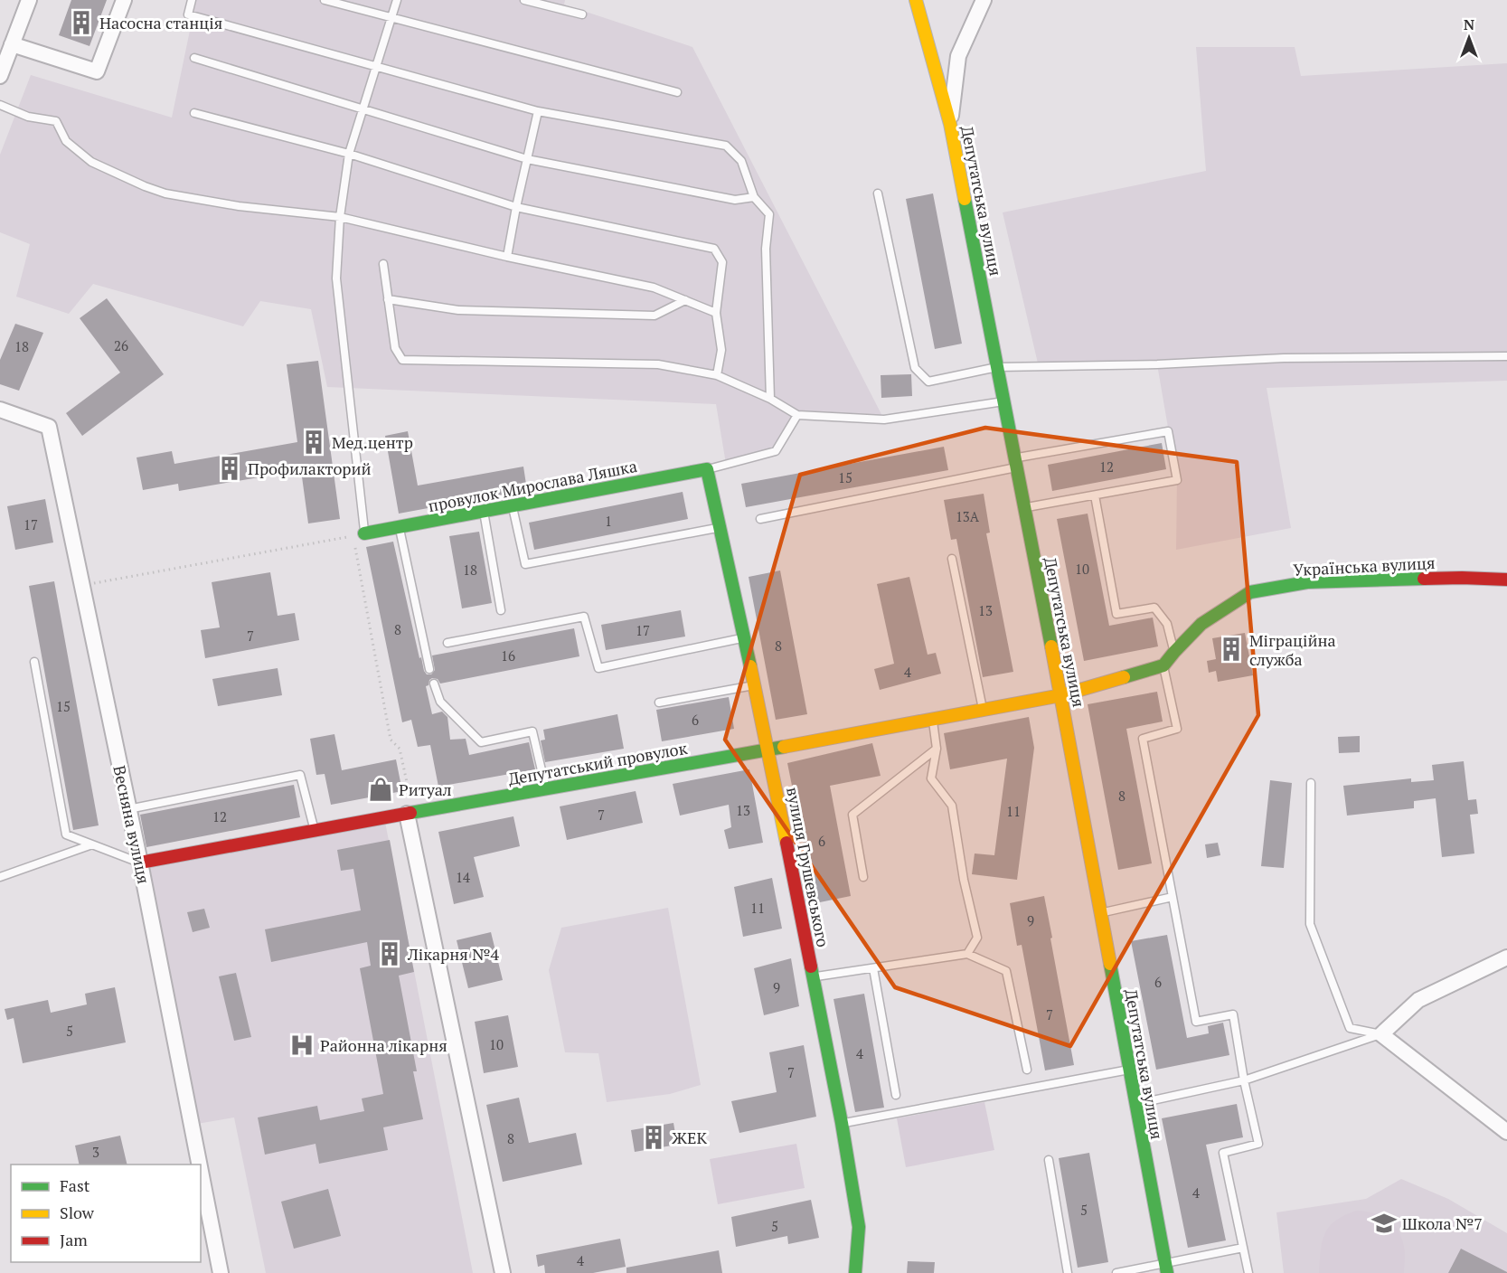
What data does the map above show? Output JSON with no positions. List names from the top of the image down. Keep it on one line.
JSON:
{"streets":{"street":["Депутатська вулиця","провулок Мирослава Ляшка","Українська вулиця","Депутатський провулок","Весняна вулиця","вулиця Грушевського"]},"crossings":[["Депутатська вулиця","Депутатський провулок"],["провулок Мирослава Ляшка","вулиця Грушевського"],["Депутатський провулок","Весняна вулиця"],["Депутатський провулок","вулиця Грушевського"]],"places":{"building":["Насосна станція","Мед.центр","Профилакторий","Міграційна служба","Лікарня №4","ЖЕК"],"shop":["Ритуал"],"hospital":["Районна лікарня"],"school or university":["Школа №7"]},"house_numbers":["26","18","12","15","13А","1","17","10","18","13","8","17","7","8","16","4","15","6","8","13","11","7","12","6","14","11","9","6","9","7","5","10","4","7","8","3","4","5","5","4"],"legend":["Fast","Slow","Jam"],"north":"top"}
